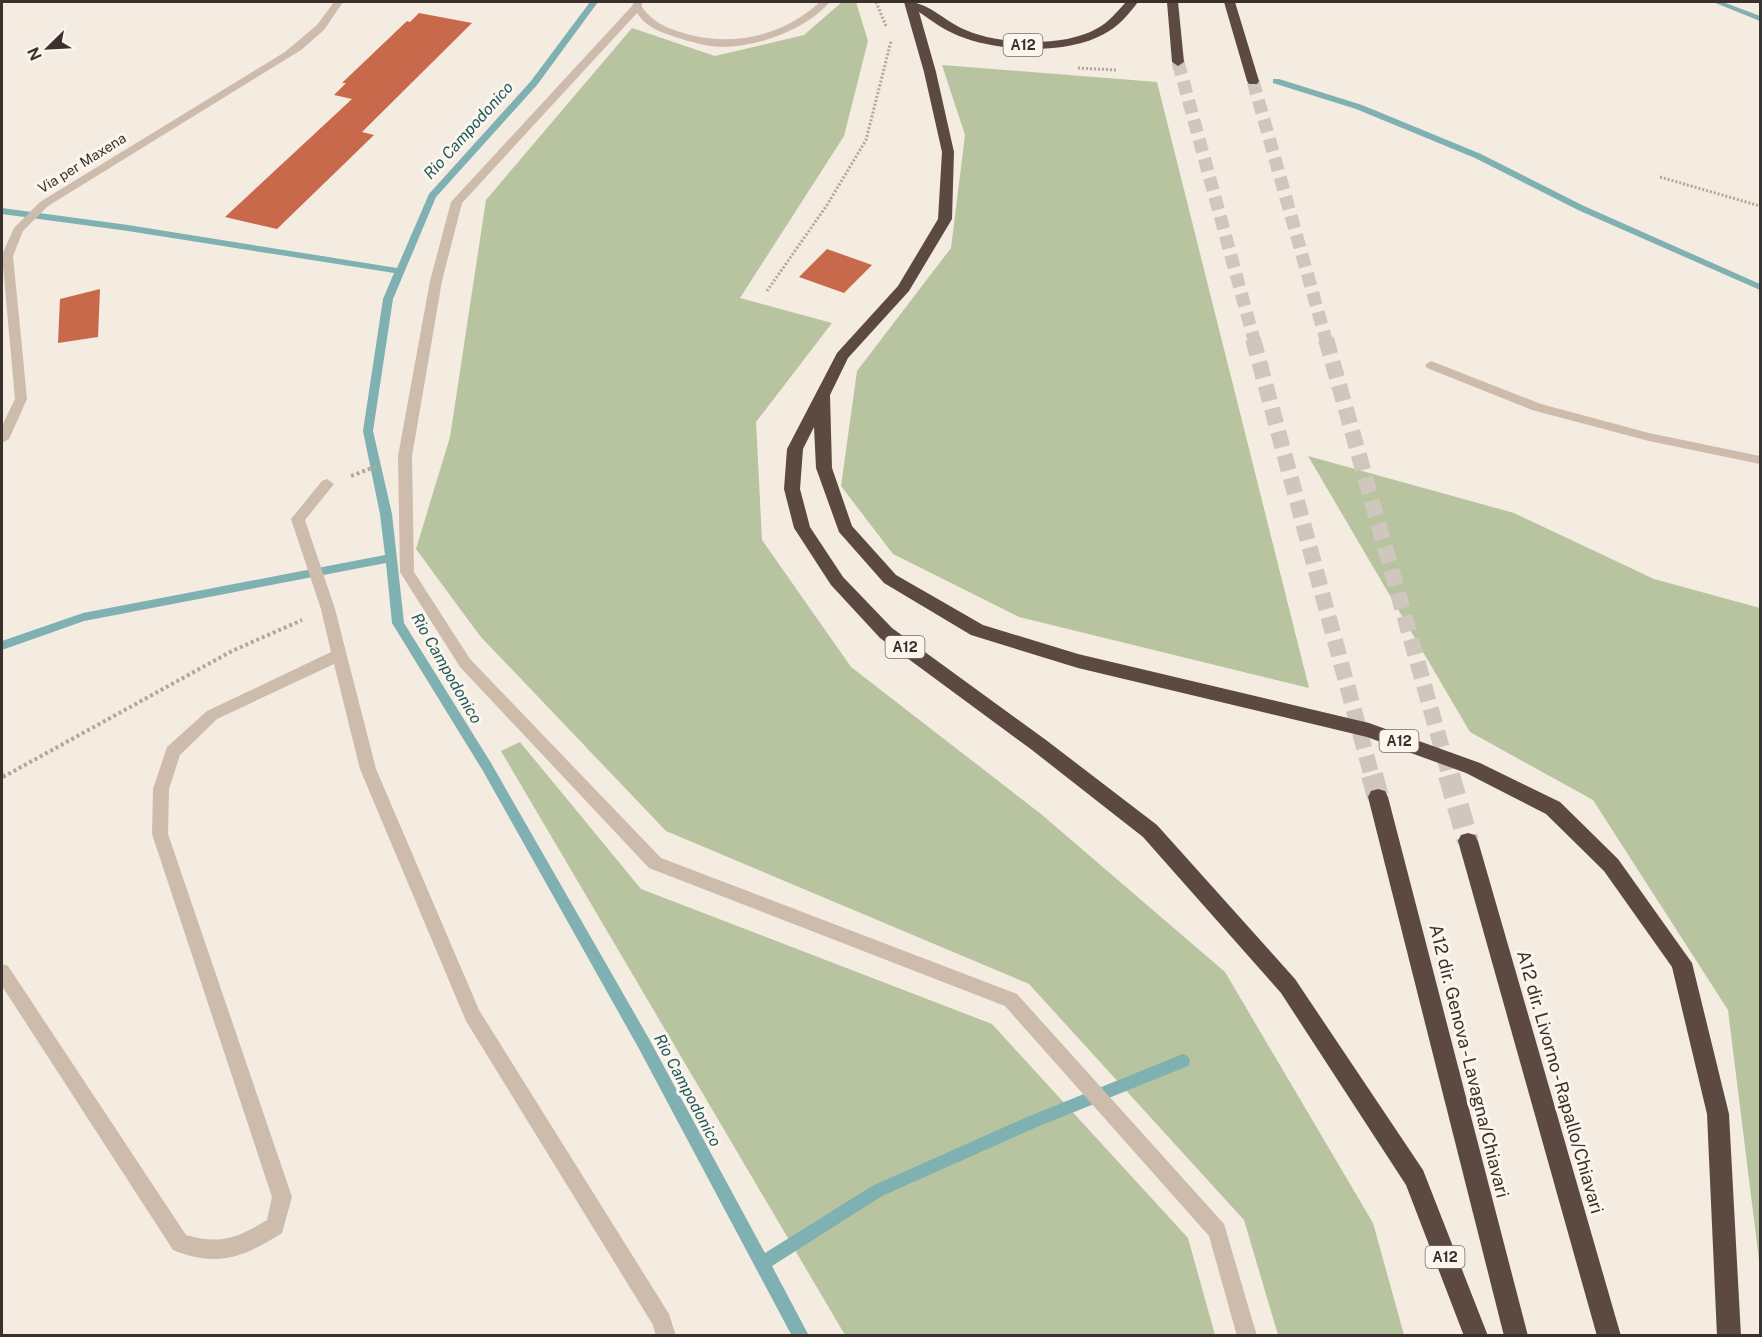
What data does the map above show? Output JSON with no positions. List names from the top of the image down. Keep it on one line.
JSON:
{"streets":{"highway":["A12","A12 dir. Genova - Lavagna/Chiavari","A12 dir. Livorno - Rapallo/Chiavari"],"street":["Via per Maxena"]},"water":["Rio Campodonico"],"north":"bottom left"}
